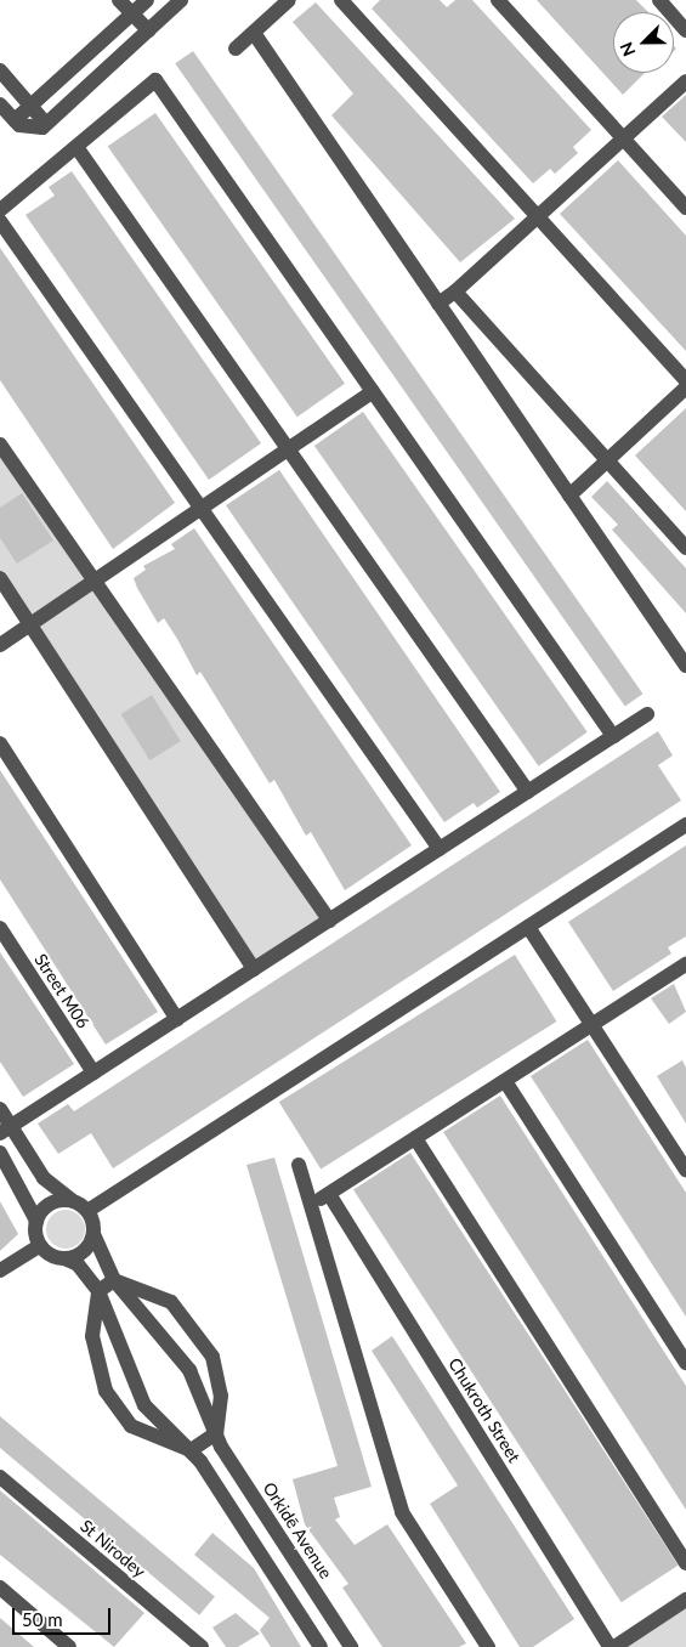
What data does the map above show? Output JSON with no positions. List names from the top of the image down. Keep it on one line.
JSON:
{"streets":{"street":["Street M06","Chukroth Street","Orkidē Avenue","St Nirodey"]},"scale_bar":"50 m","north":"bottom left"}
